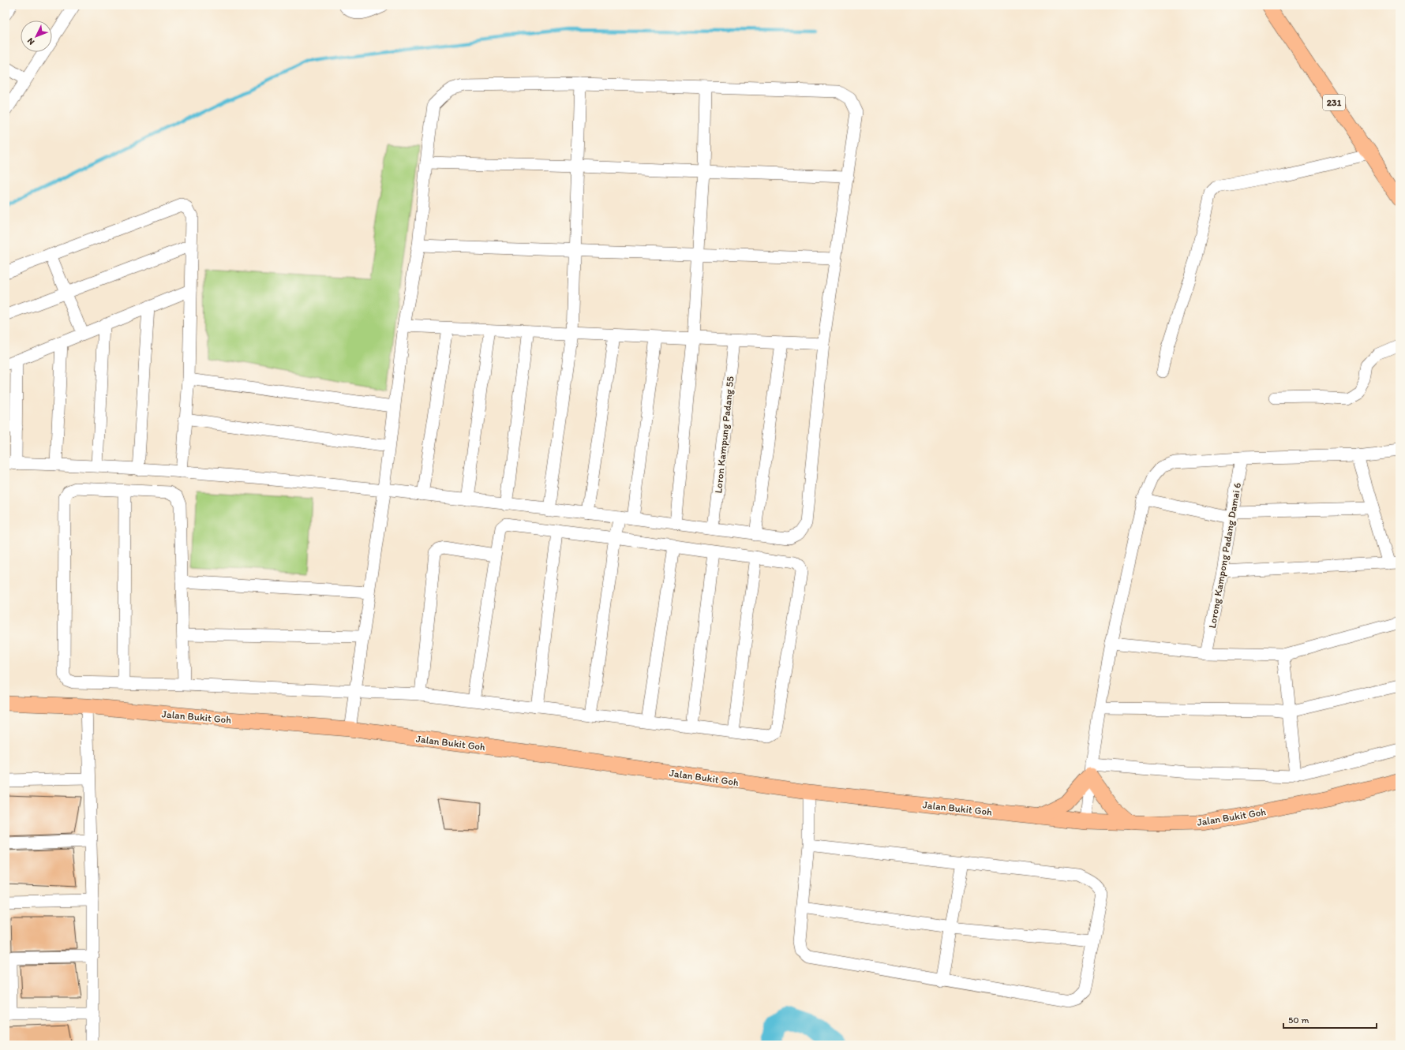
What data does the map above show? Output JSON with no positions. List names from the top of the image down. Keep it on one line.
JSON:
{"streets":{"main road":["231","Jalan Bukit Goh"],"street":["Loron Kampung Padang 55","Lorong Kampong Padang Damai 6"]},"scale_bar":"50 m","north":"bottom left"}
